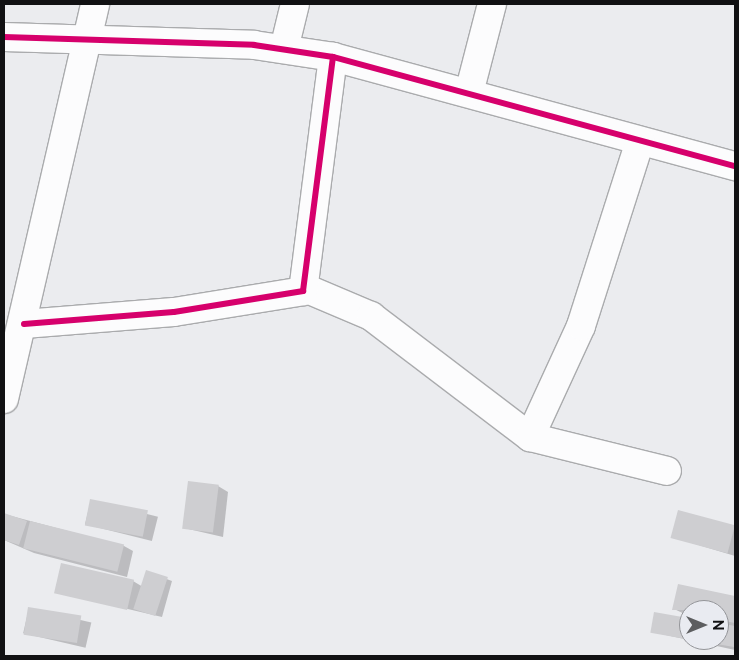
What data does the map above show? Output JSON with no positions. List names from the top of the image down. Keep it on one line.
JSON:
{"north":"right"}
